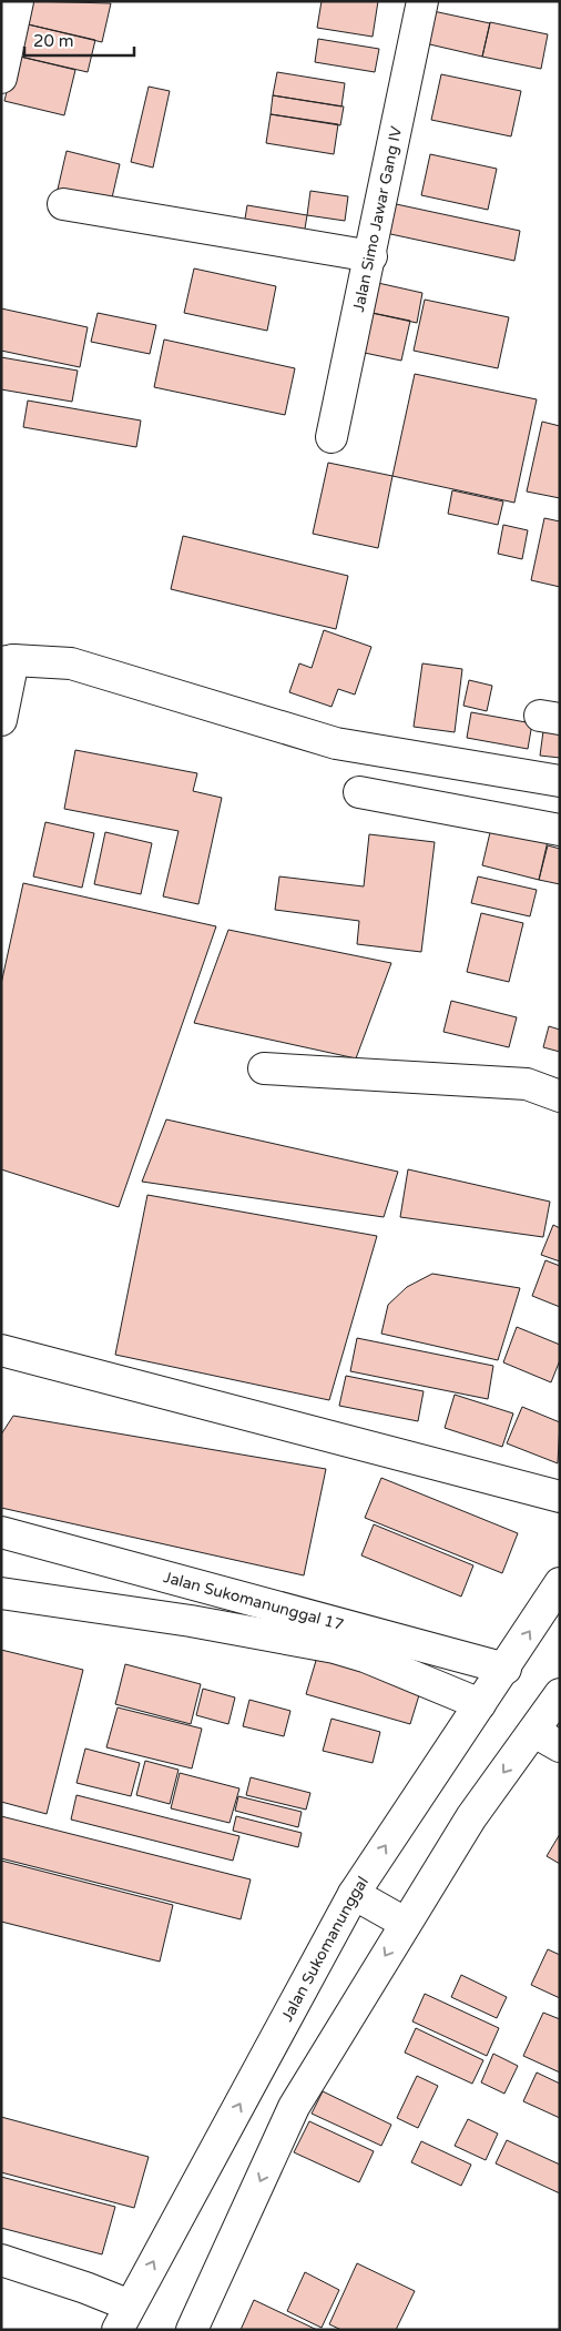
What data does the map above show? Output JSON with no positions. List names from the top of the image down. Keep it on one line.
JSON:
{"streets":{"street":["Jalan Simo Jawar Gang IV","Jalan Sukomanunggal 17","Jalan Sukomanunggal"]},"crossings":[["Jalan Sukomanunggal 17","Jalan Sukomanunggal"]],"scale_bar":"20 m"}
